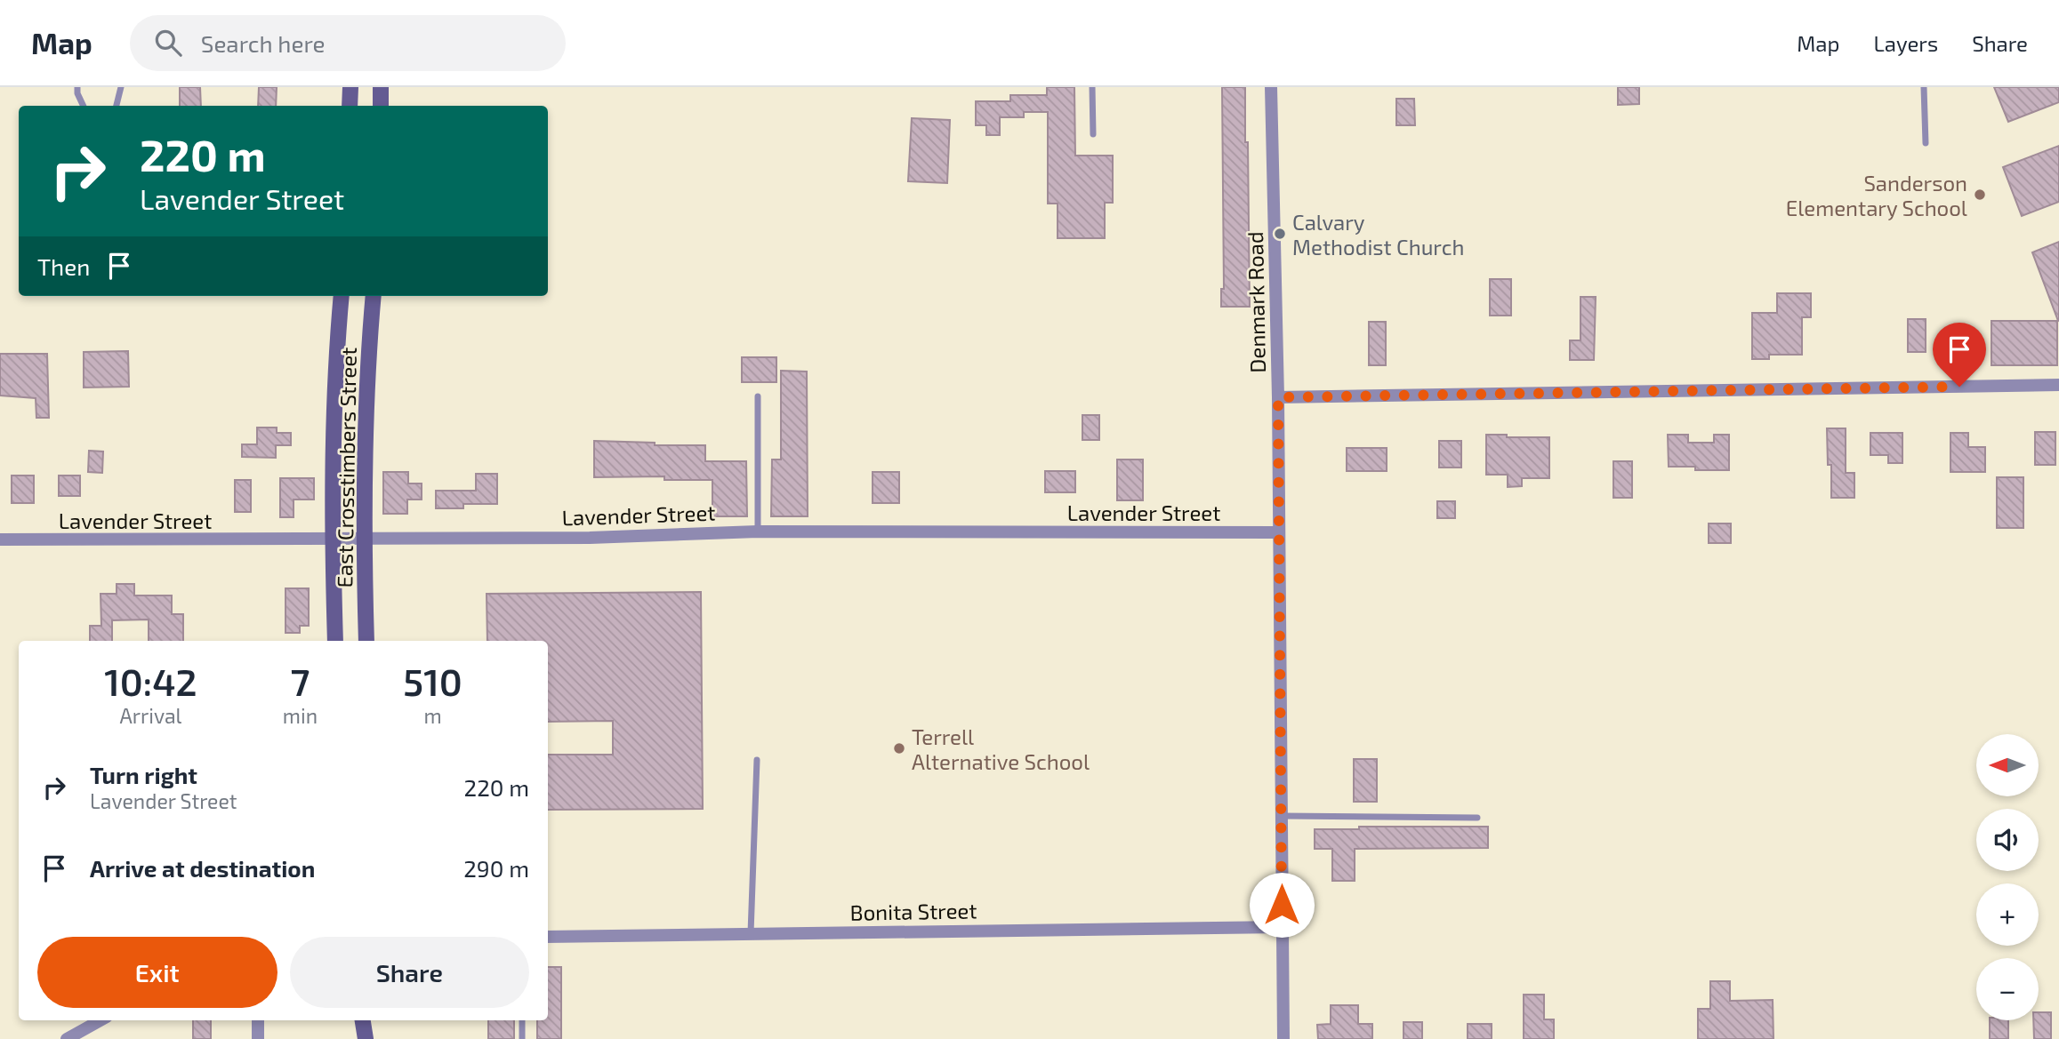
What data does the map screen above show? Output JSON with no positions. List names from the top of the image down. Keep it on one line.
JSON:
{"streets":{"main road":["East Crosstimbers Street"],"street":["Denmark Road","Lavender Street","Bonita Street"]},"crossings":[["Denmark Road","Lavender Street"],["Denmark Road","Bonita Street"],["East Crosstimbers Street","Lavender Street"]],"places":["Sanderson Elementary School","Calvary Methodist Church","Terrell Alternative School"],"north":"left","page":{"header":"Map","search":"Search here","nav":["Map","Layers","Share"],"turn":["220 m","Lavender Street"],"then":"Then","eta":["10:42","Arrival","7","min","510","m"],"map_buttons":["+","−"],"list":[{"name":"Turn right","note":"Lavender Street","value":"220 m"},{"name":"Arrive at destination","value":"290 m"}],"buttons":["Exit","Share"]}}
